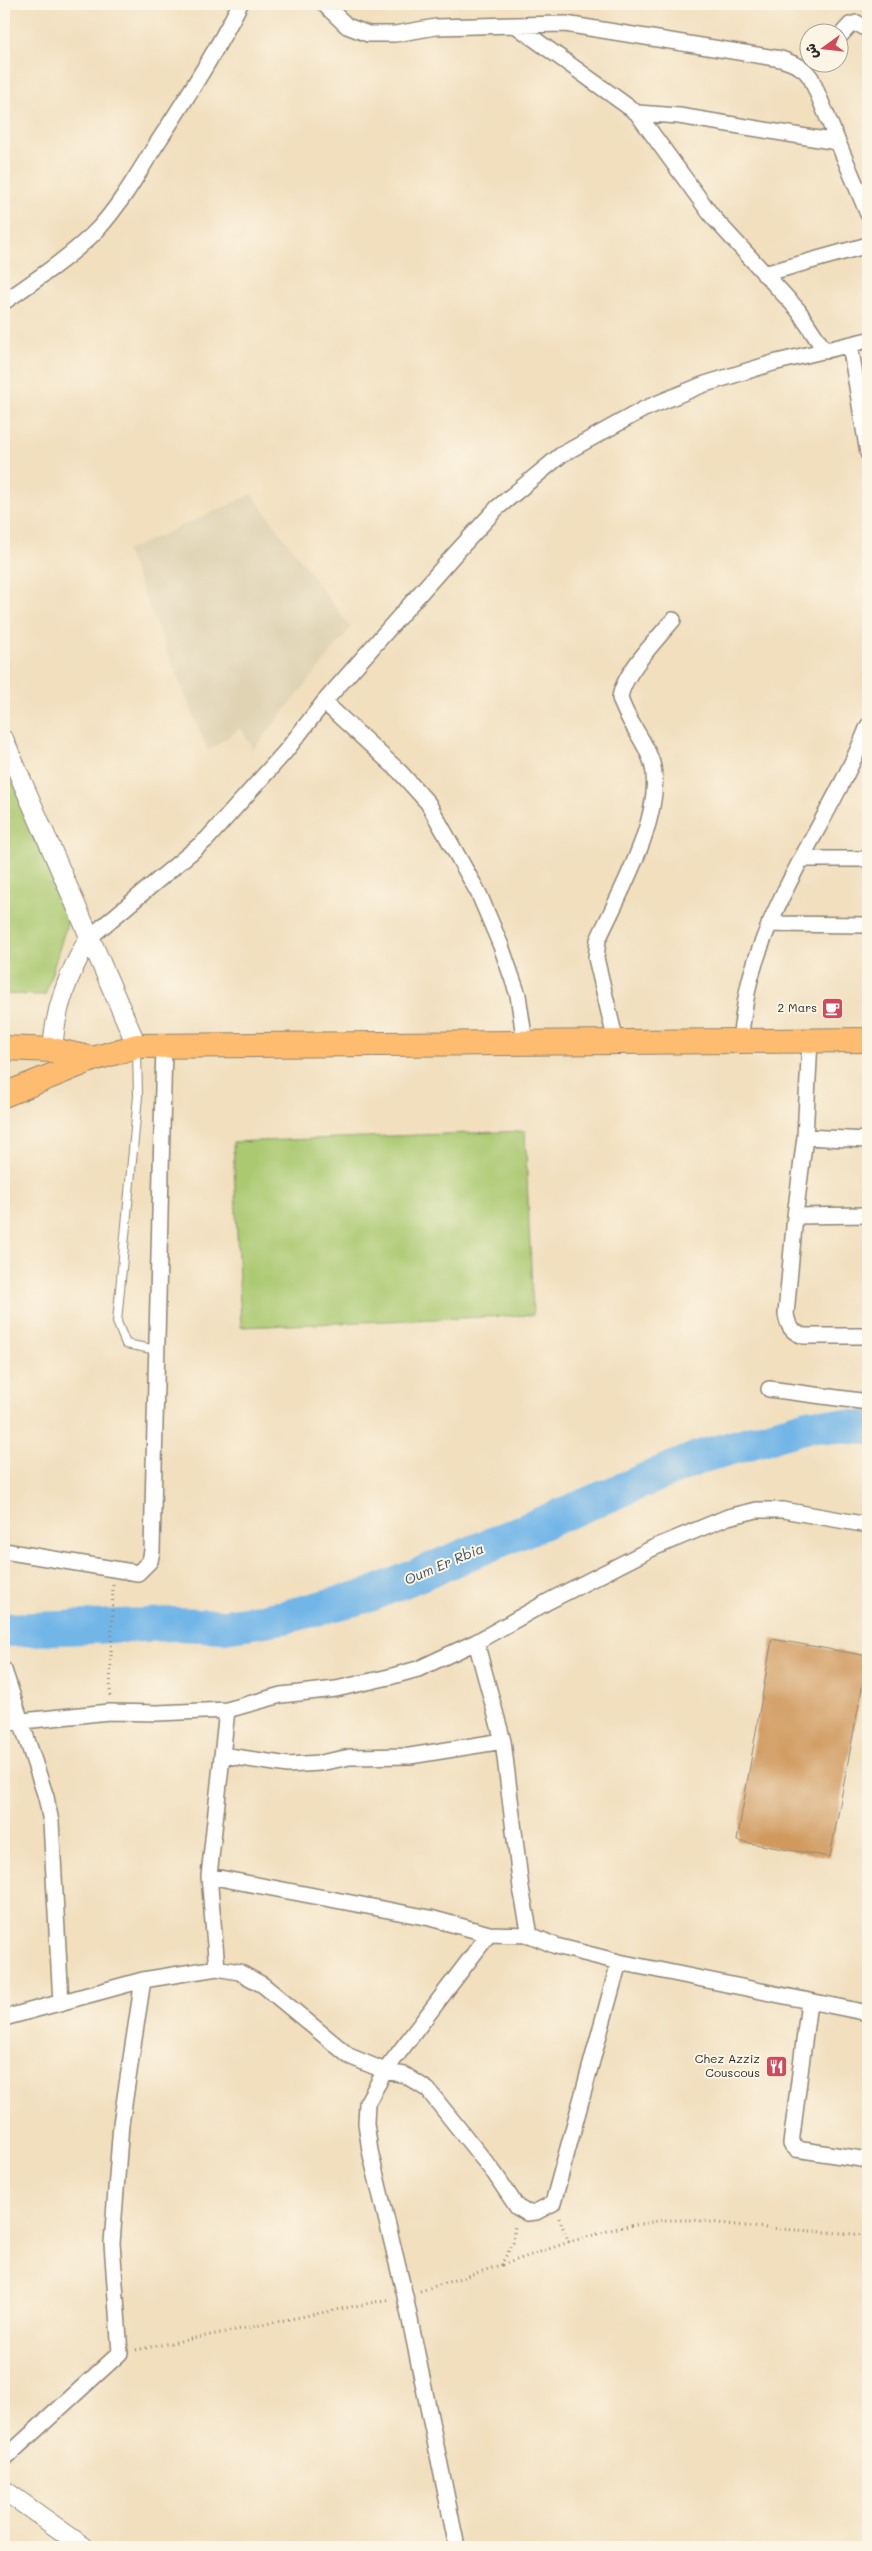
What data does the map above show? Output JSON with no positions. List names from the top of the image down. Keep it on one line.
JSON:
{"water":["Oum Er Rbia"],"places":{"cafe":["2 Mars"],"restaurant":["Chez Azziz Couscous"]},"north":"left"}
